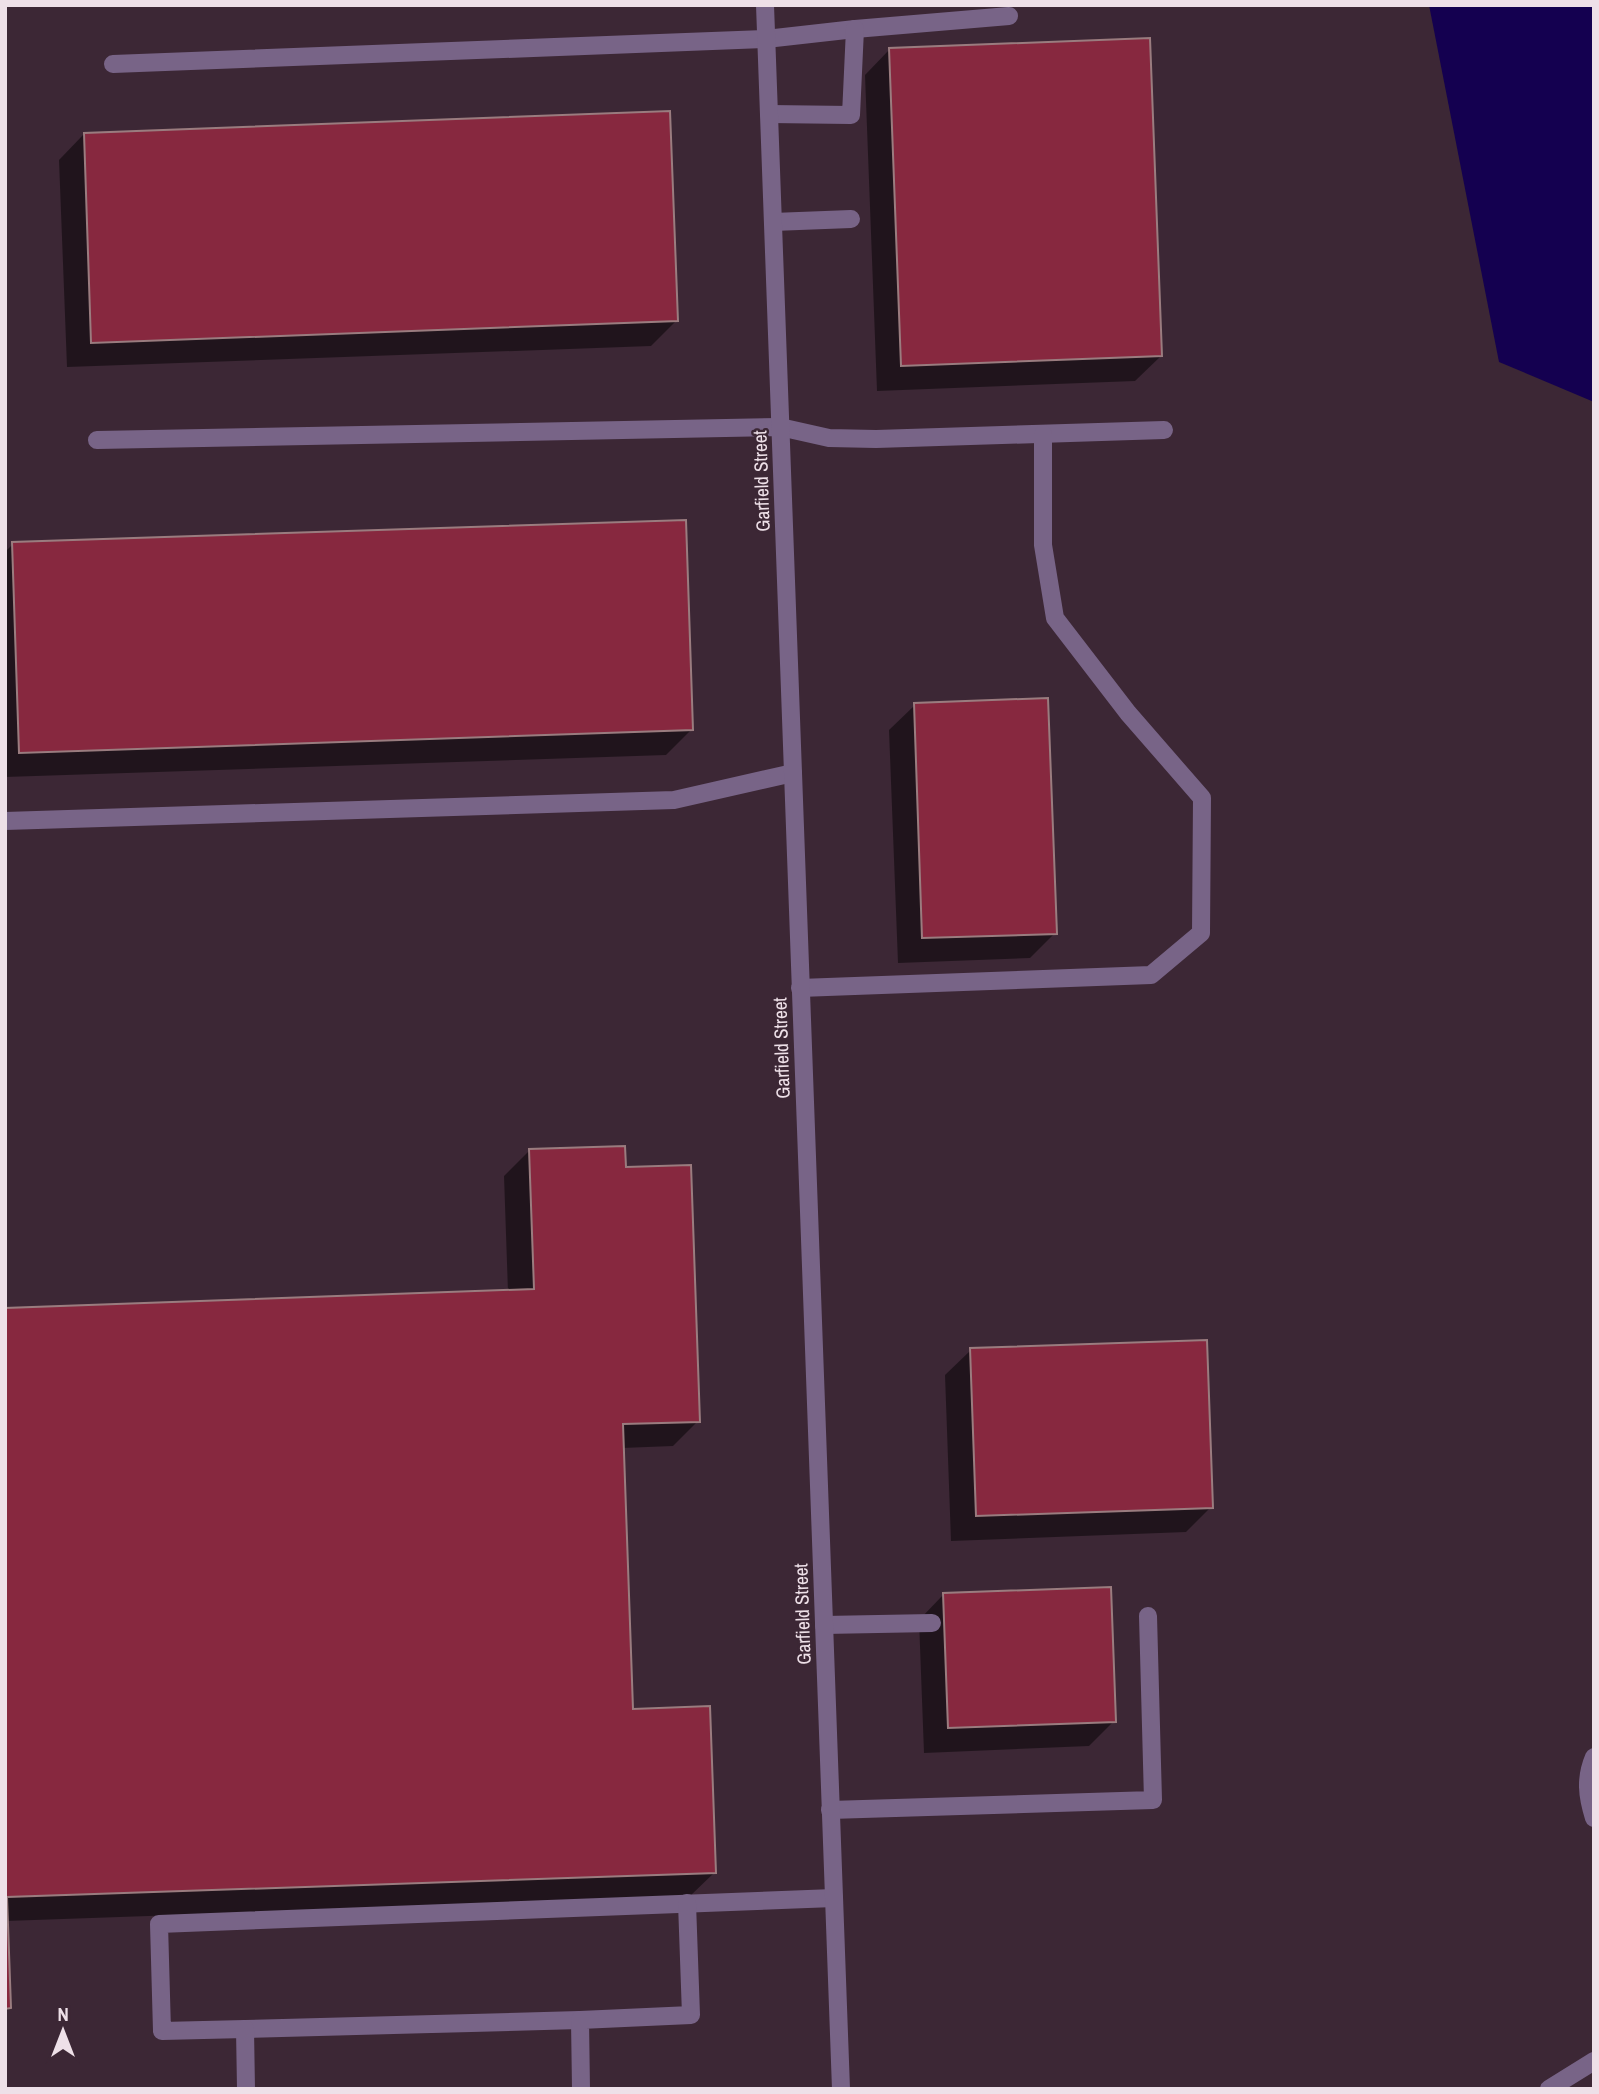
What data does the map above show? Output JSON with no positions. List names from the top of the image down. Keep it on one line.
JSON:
{"streets":{"street":["Garfield Street"]},"north":"top"}
